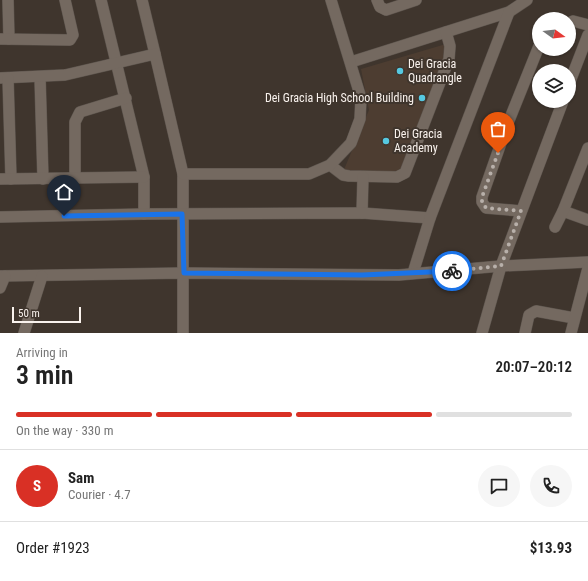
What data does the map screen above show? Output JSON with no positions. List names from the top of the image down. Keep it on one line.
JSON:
{"places":["Dei Gracia Quadrangle","Dei Gracia High School Building","Dei Gracia Academy"],"scale_bar":"50 m","north":"right","page":{"scale":"50 m","heading":["3 min","Arriving in","20:07–20:12"],"panel":["Sam","Courier · 4.7","Order #1923","$13.93"],"bar":"On the way · 330 m","round":"S"}}
